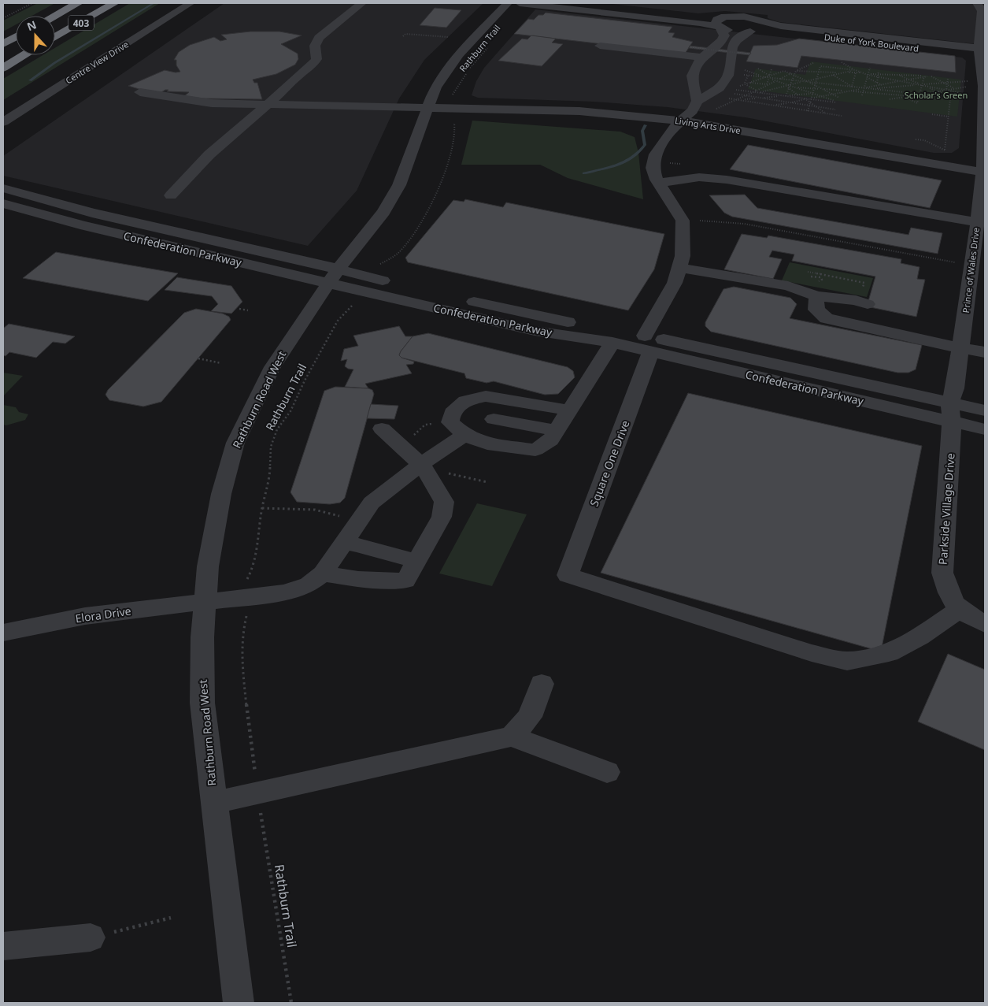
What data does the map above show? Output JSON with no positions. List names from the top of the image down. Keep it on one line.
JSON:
{"streets":{"highway":["403"],"street":["Duke of York Boulevard","Centre View Drive","Living Arts Drive","Confederation Parkway","Prince of Wales Drive","Rathburn Road West","Square One Drive","Parkside Village Drive","Elora Drive"],"path":["Rathburn Trail"]},"crossings":[["Duke of York Boulevard","Prince of Wales Drive"],["Living Arts Drive","Prince of Wales Drive"],["Living Arts Drive","Rathburn Road West"],["Confederation Parkway","Prince of Wales Drive"],["Confederation Parkway","Rathburn Road West"],["Confederation Parkway","Square One Drive"],["Confederation Parkway","Parkside Village Drive"],["Prince of Wales Drive","Parkside Village Drive"],["Rathburn Road West","Elora Drive"],["Square One Drive","Parkside Village Drive"]],"parks":["Scholar's Green"],"north":"top"}
